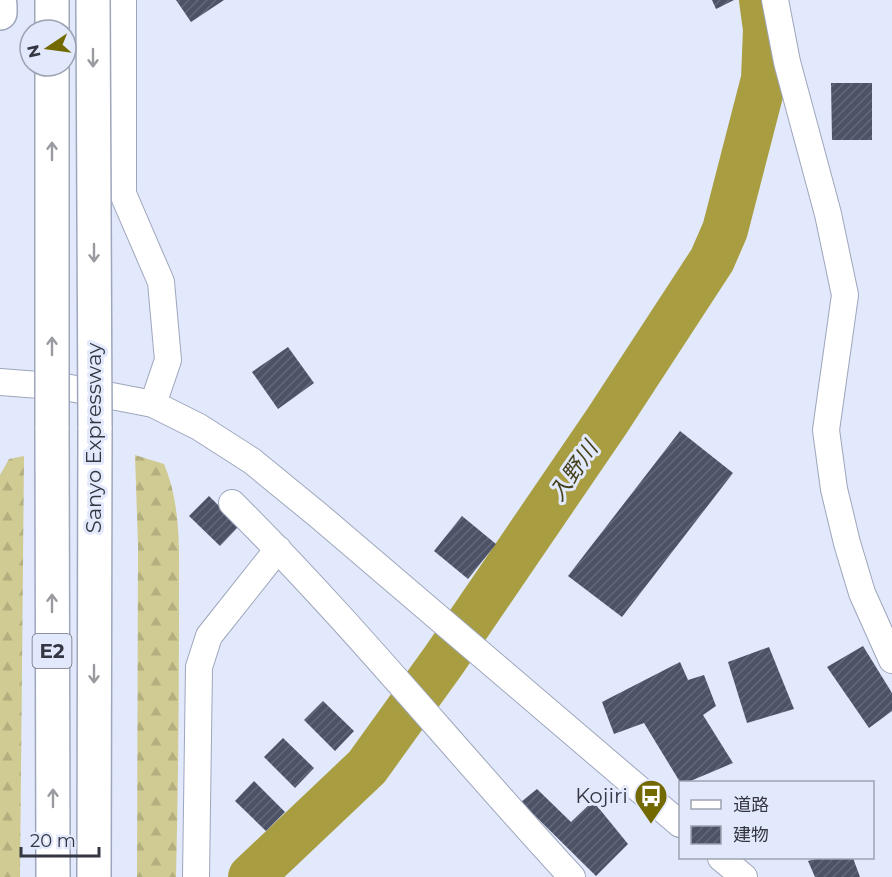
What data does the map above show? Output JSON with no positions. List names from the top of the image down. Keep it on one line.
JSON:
{"streets":{"main road":["Sanyo Expressway","E2"]},"water":["入野川"],"places":{"bus stop":["Kojiri"]},"legend":["道路","建物"],"scale_bar":"20 m","north":"left"}
